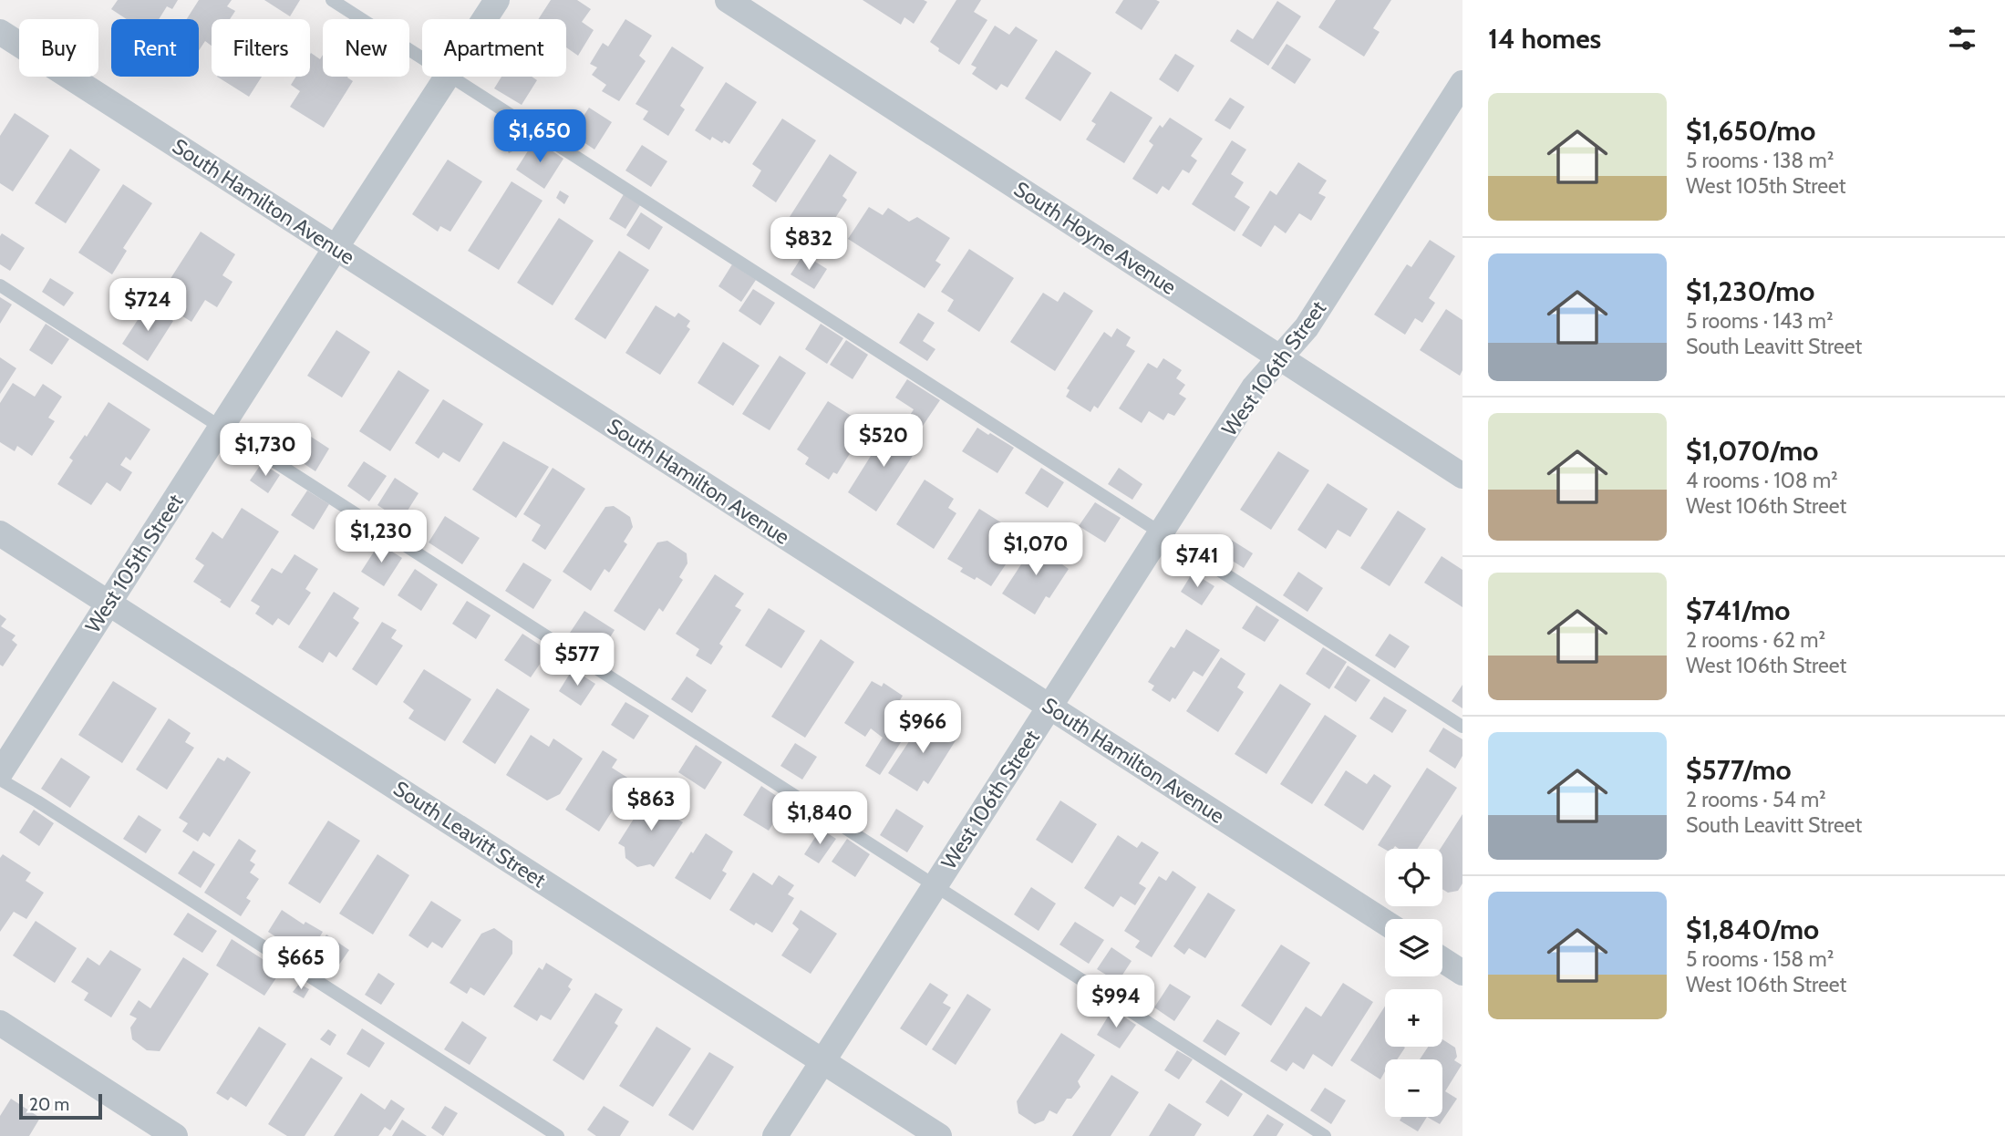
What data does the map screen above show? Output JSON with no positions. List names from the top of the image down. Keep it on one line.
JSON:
{"streets":{"street":["South Hamilton Avenue","South Hoyne Avenue","West 106th Street","West 105th Street","South Leavitt Street"]},"crossings":[["South Hamilton Avenue","West 106th Street"],["South Hamilton Avenue","West 105th Street"],["South Hoyne Avenue","West 106th Street"],["West 106th Street","South Leavitt Street"],["West 105th Street","South Leavitt Street"]],"scale_bar":"20 m","page":{"heading":"14 homes","chip":["Buy","Rent","Filters","New","Apartment"],"list":[{"name":"$1,650/mo","note":"5 rooms · 138 m² · West 105th Street"},{"name":"$1,230/mo","note":"5 rooms · 143 m² · South Leavitt Street"},{"name":"$1,070/mo","note":"4 rooms · 108 m² · West 106th Street"},{"name":"$741/mo","note":"2 rooms · 62 m² · West 106th Street"},{"name":"$577/mo","note":"2 rooms · 54 m² · South Leavitt Street"},{"name":"$1,840/mo","note":"5 rooms · 158 m² · West 106th Street"}],"price":["$1,650","$832","$724","$520","$1,730","$1,230","$1,070","$741","$577","$966","$863","$1,840","$665","$994"],"map_buttons":["+","−"],"scale":"20 m"}}
